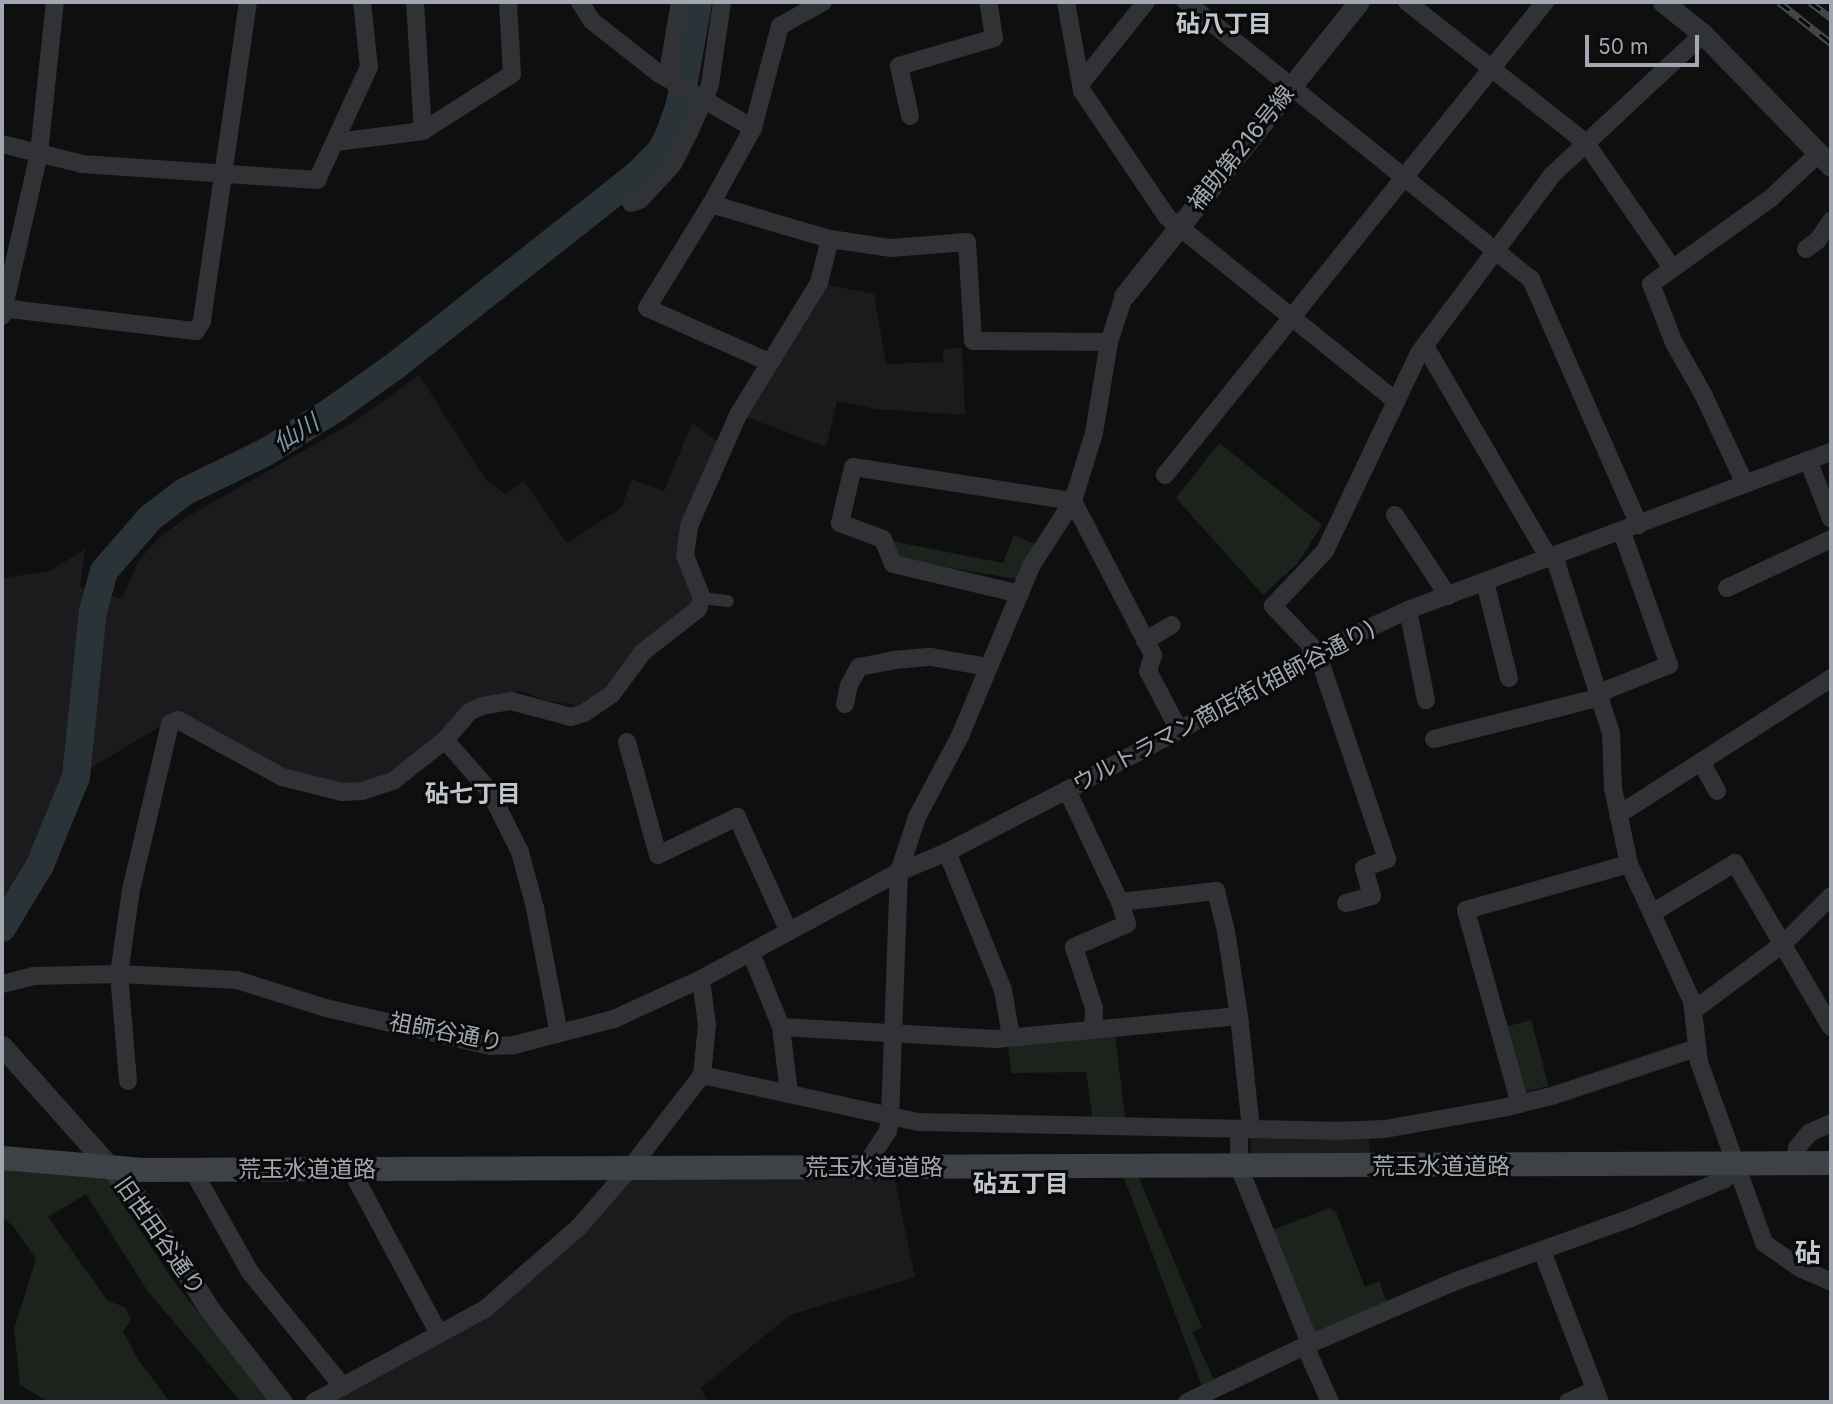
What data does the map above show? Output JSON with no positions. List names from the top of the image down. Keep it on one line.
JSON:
{"streets":{"main road":["荒玉水道道路"],"street":["補助第216号線","ウルトラマン商店街(祖師谷通り)","祖師谷通り","旧世田谷通り"]},"crossings":[["ウルトラマン商店街(祖師谷通り)","祖師谷通り"],["荒玉水道道路","旧世田谷通り"]],"districts":["砧八丁目","砧七丁目","砧五丁目","砧"],"water":["仙川"],"scale_bar":"50 m"}
